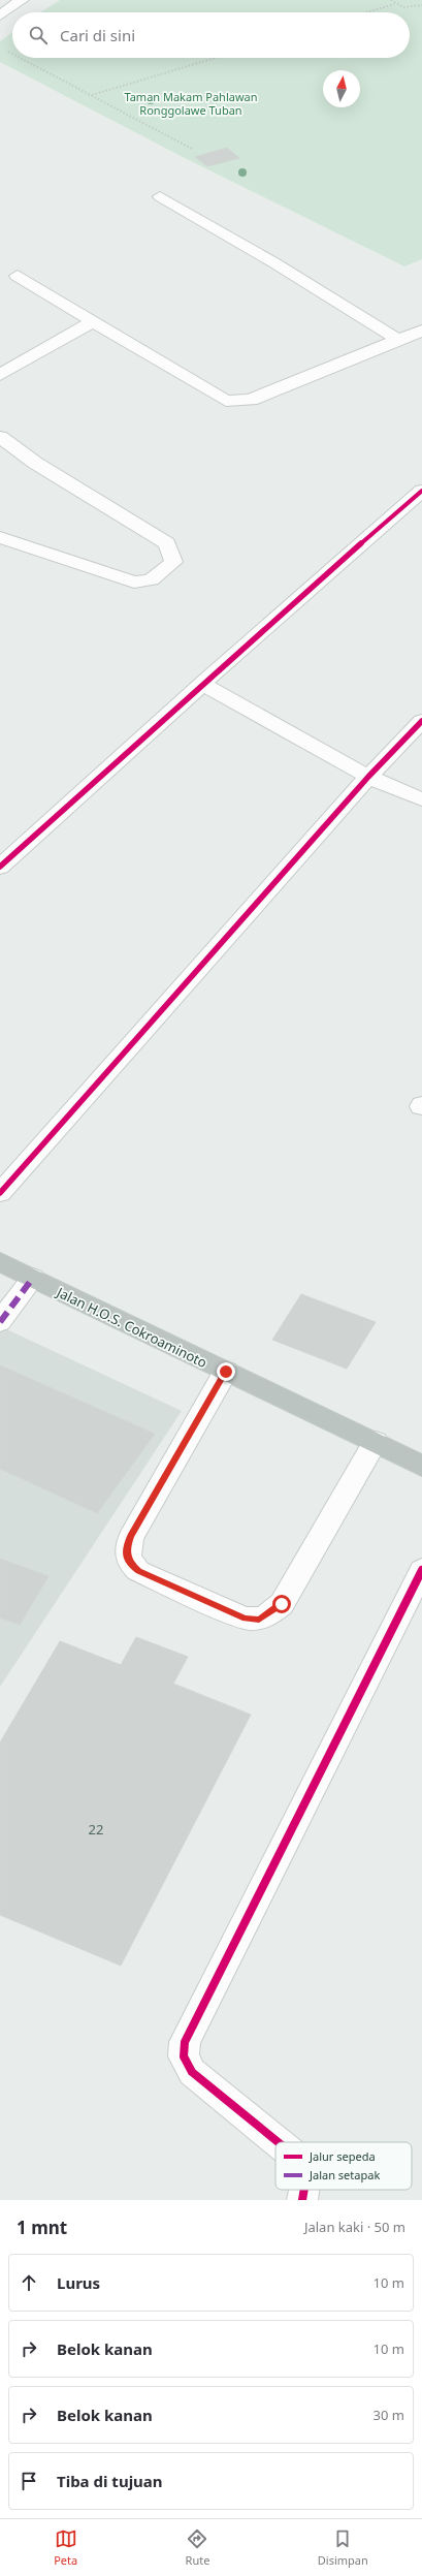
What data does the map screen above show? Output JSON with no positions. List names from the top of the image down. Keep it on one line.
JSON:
{"streets":{"highway":["Jalan H.O.S. Cokroaminoto"]},"parks":["Taman Makam Pahlawan Ronggolawe Tuban"],"house_numbers":["22"],"legend":["Jalur sepeda","Jalan setapak"],"north":"top","page":{"search":"Cari di sini","heading":["1 mnt","Jalan kaki · 50 m"],"list":[["Lurus","10 m"],["Belok kanan","10 m"],["Belok kanan","30 m"],"Tiba di tujuan"],"nav":["Peta","Rute","Disimpan"]}}
